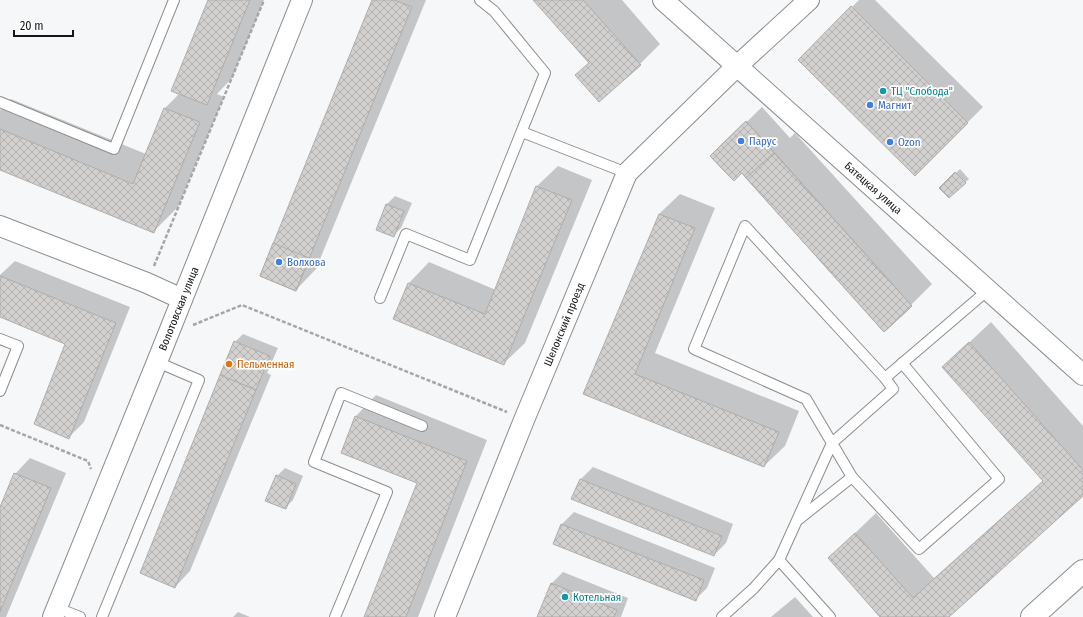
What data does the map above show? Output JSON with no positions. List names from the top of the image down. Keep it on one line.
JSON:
{"streets":{"street":["Батецкая улица","Волотовская улица","Шелонский проезд"]},"crossings":[["Батецкая улица","Шелонский проезд"]],"places":["ТЦ \"Слобода\"","Магнит","Парус","Ozon","Волхова","Пельменная","Котельная"],"scale_bar":"20 m"}
